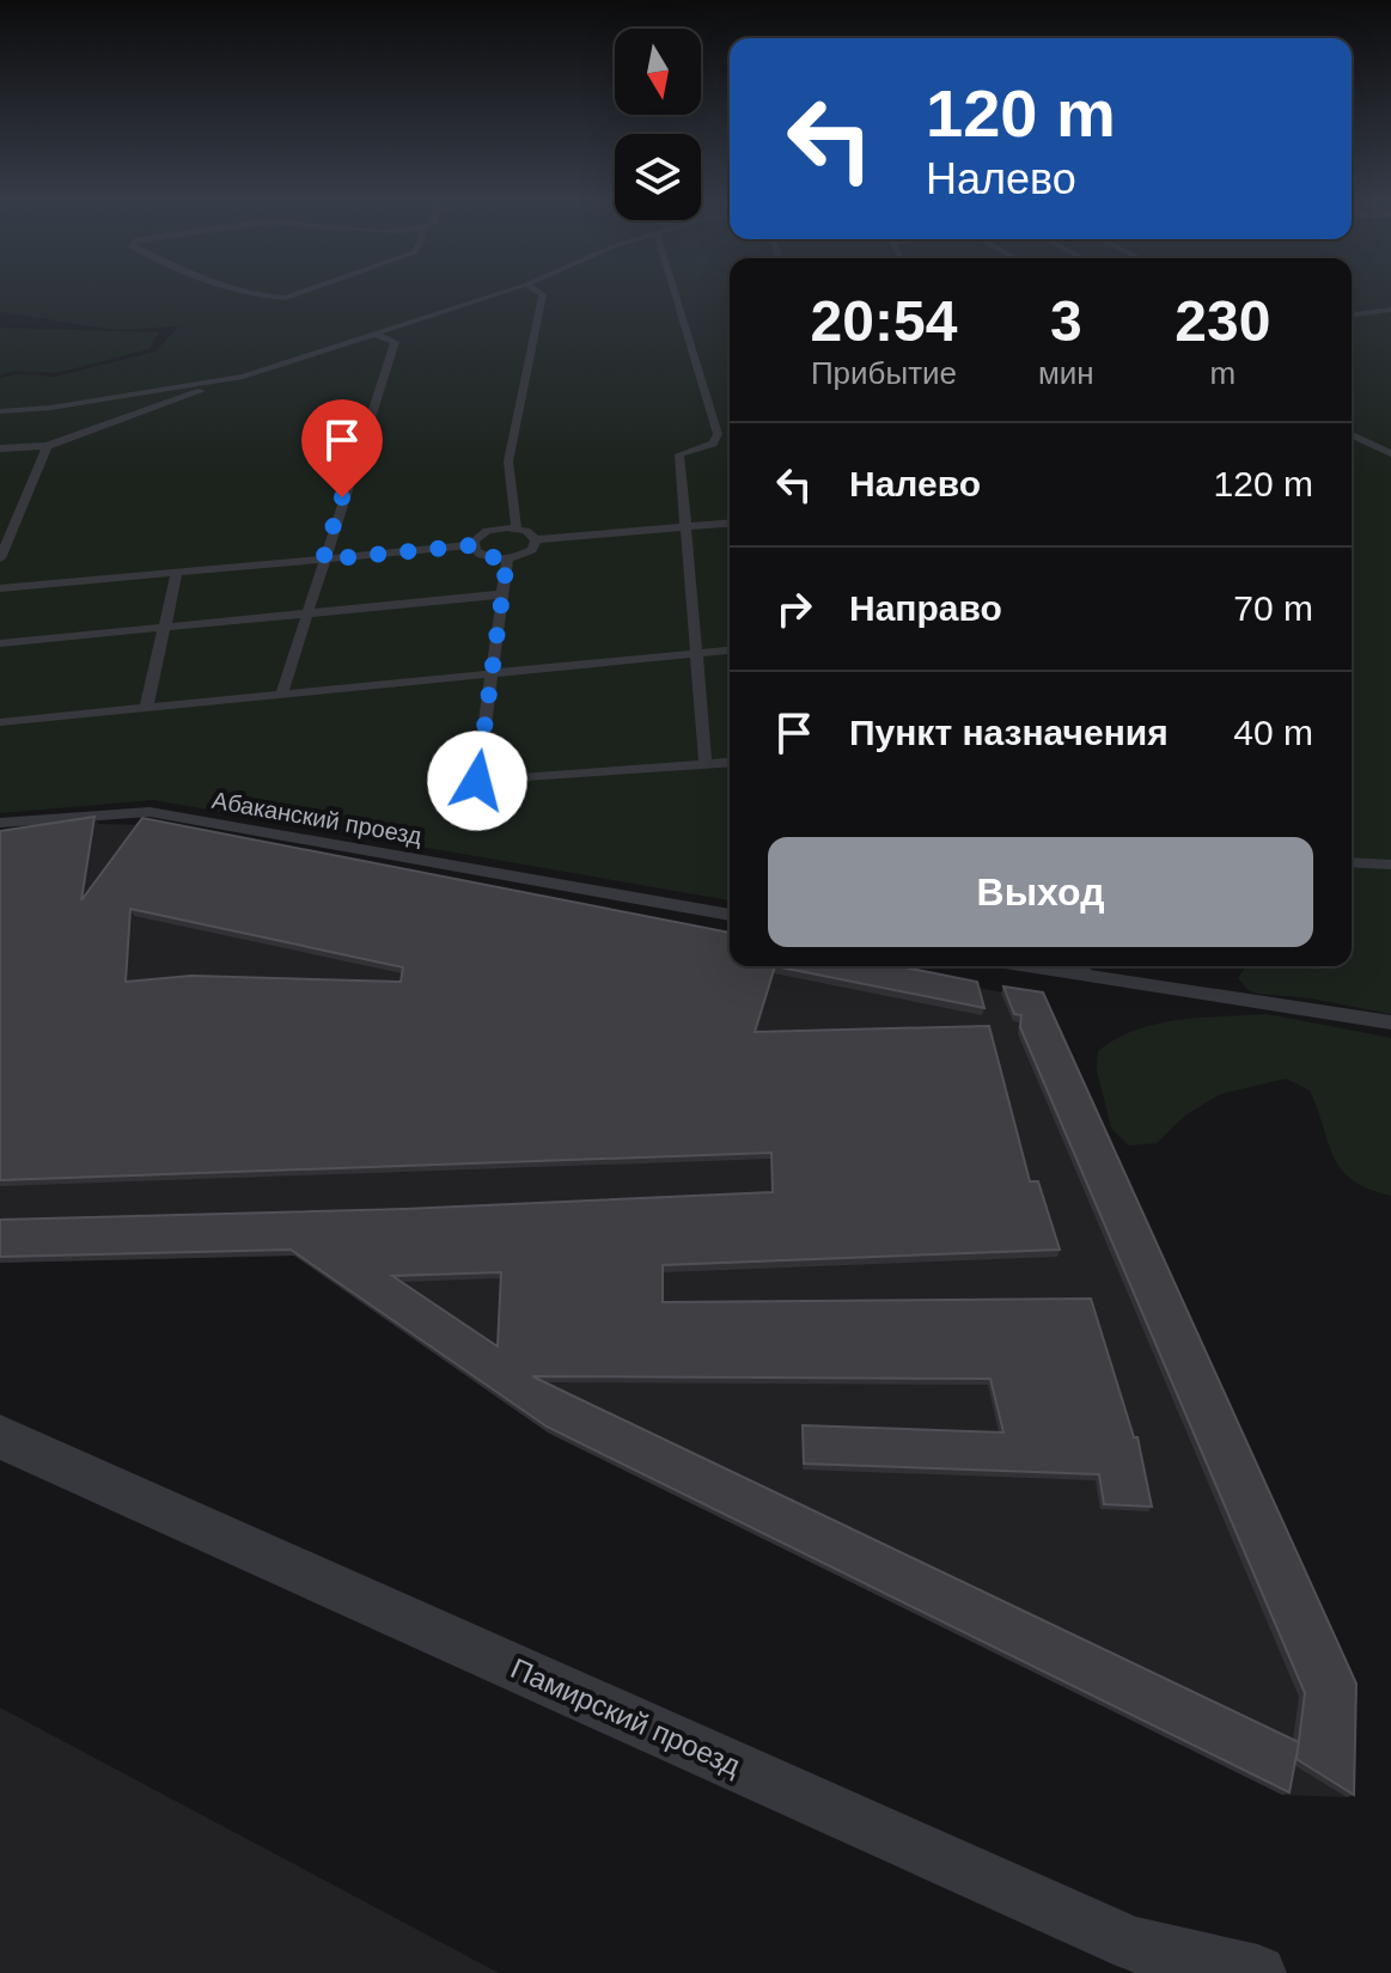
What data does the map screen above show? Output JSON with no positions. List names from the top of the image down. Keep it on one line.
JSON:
{"streets":{"street":["Памирский проезд"],"lane":["Абаканский проезд"]},"north":"bottom","page":{"turn":["120 m","Налево"],"eta":["20:54","Прибытие","3","мин","230","m"],"list":[{"name":"Налево","value":"120 m"},{"name":"Направо","value":"70 m"},{"name":"Пункт назначения","value":"40 m"}],"buttons":"Выход"}}
